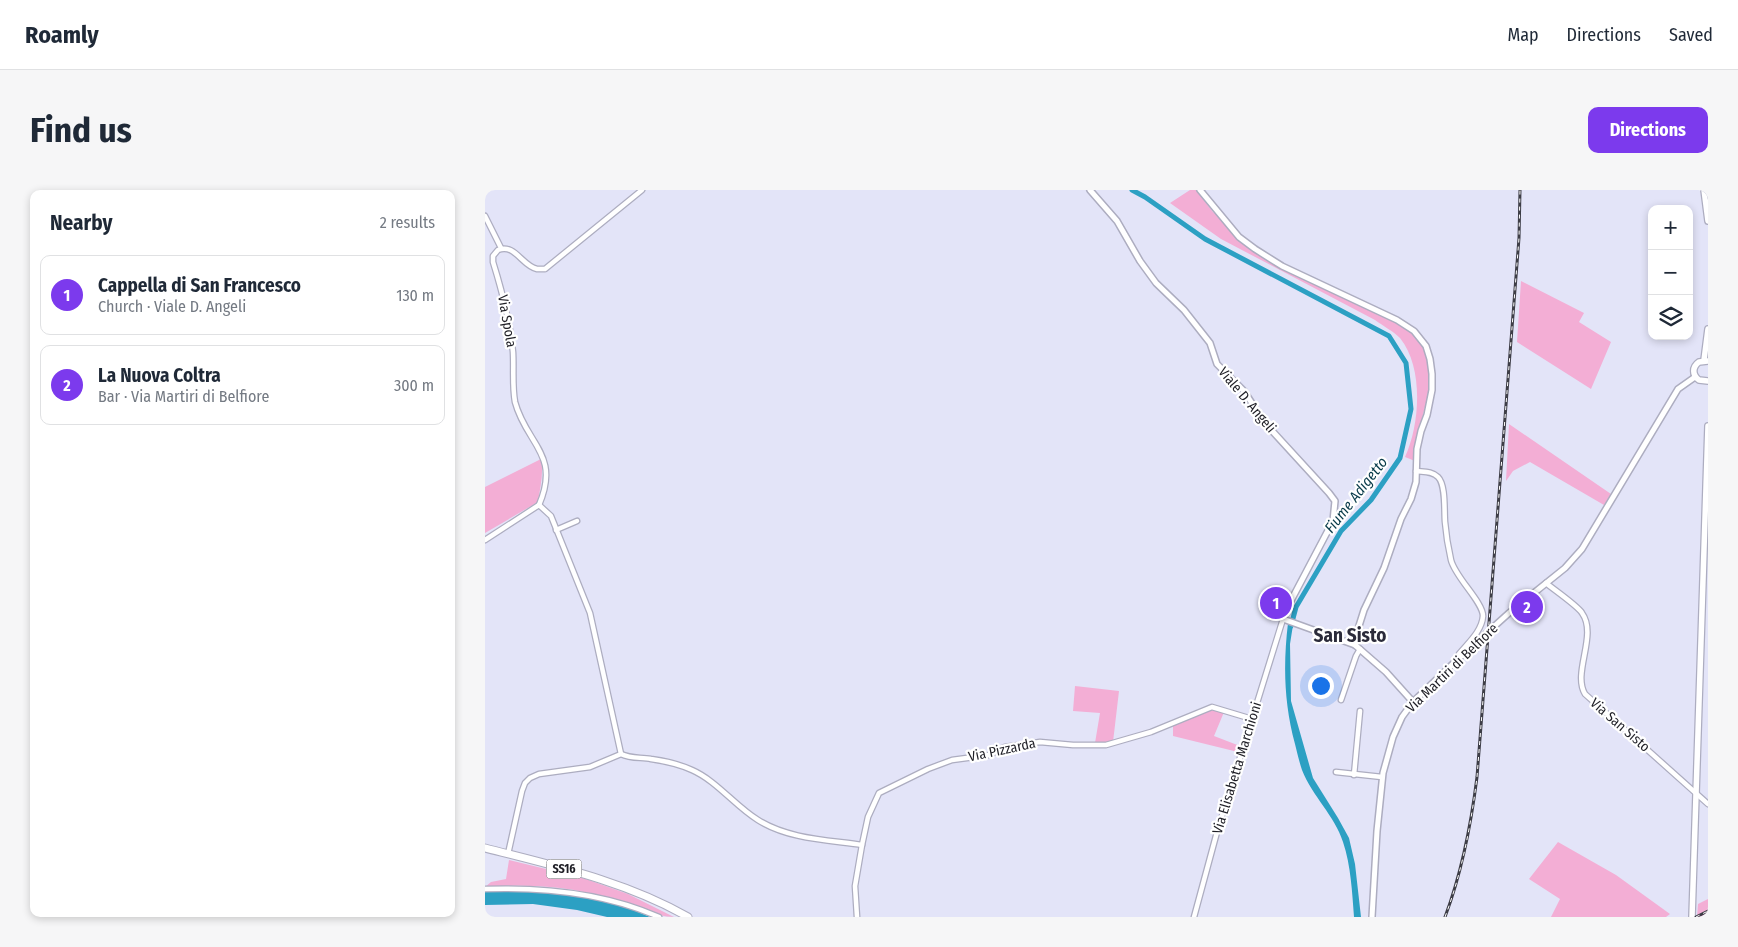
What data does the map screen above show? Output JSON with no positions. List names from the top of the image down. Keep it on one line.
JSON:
{"streets":{"main road":["SS16"],"street":["Via Spola","Viale D. Angeli","Via Martiri di Belfiore","Via San Sisto","Via Pizzarda","Via Elisabetta Marchioni"]},"crossings":[["Viale D. Angeli","Via Elisabetta Marchioni"],["Via Martiri di Belfiore","Via San Sisto"],["Via Pizzarda","Via Elisabetta Marchioni"]],"districts":["San Sisto"],"water":["Fiume Adigetto"],"page":{"header":"Roamly","nav":["Map","Directions","Saved"],"buttons":"Directions","title":"Find us","heading":["Nearby","2 results"],"map_buttons":["+","−"],"list":[{"mark":"1","name":"Cappella di San Francesco","note":"Church · Viale D. Angeli","value":"130 m"},{"mark":"2","name":"La Nuova Coltra","note":"Bar · Via Martiri di Belfiore","value":"300 m"}],"pins":["1","2"]}}
